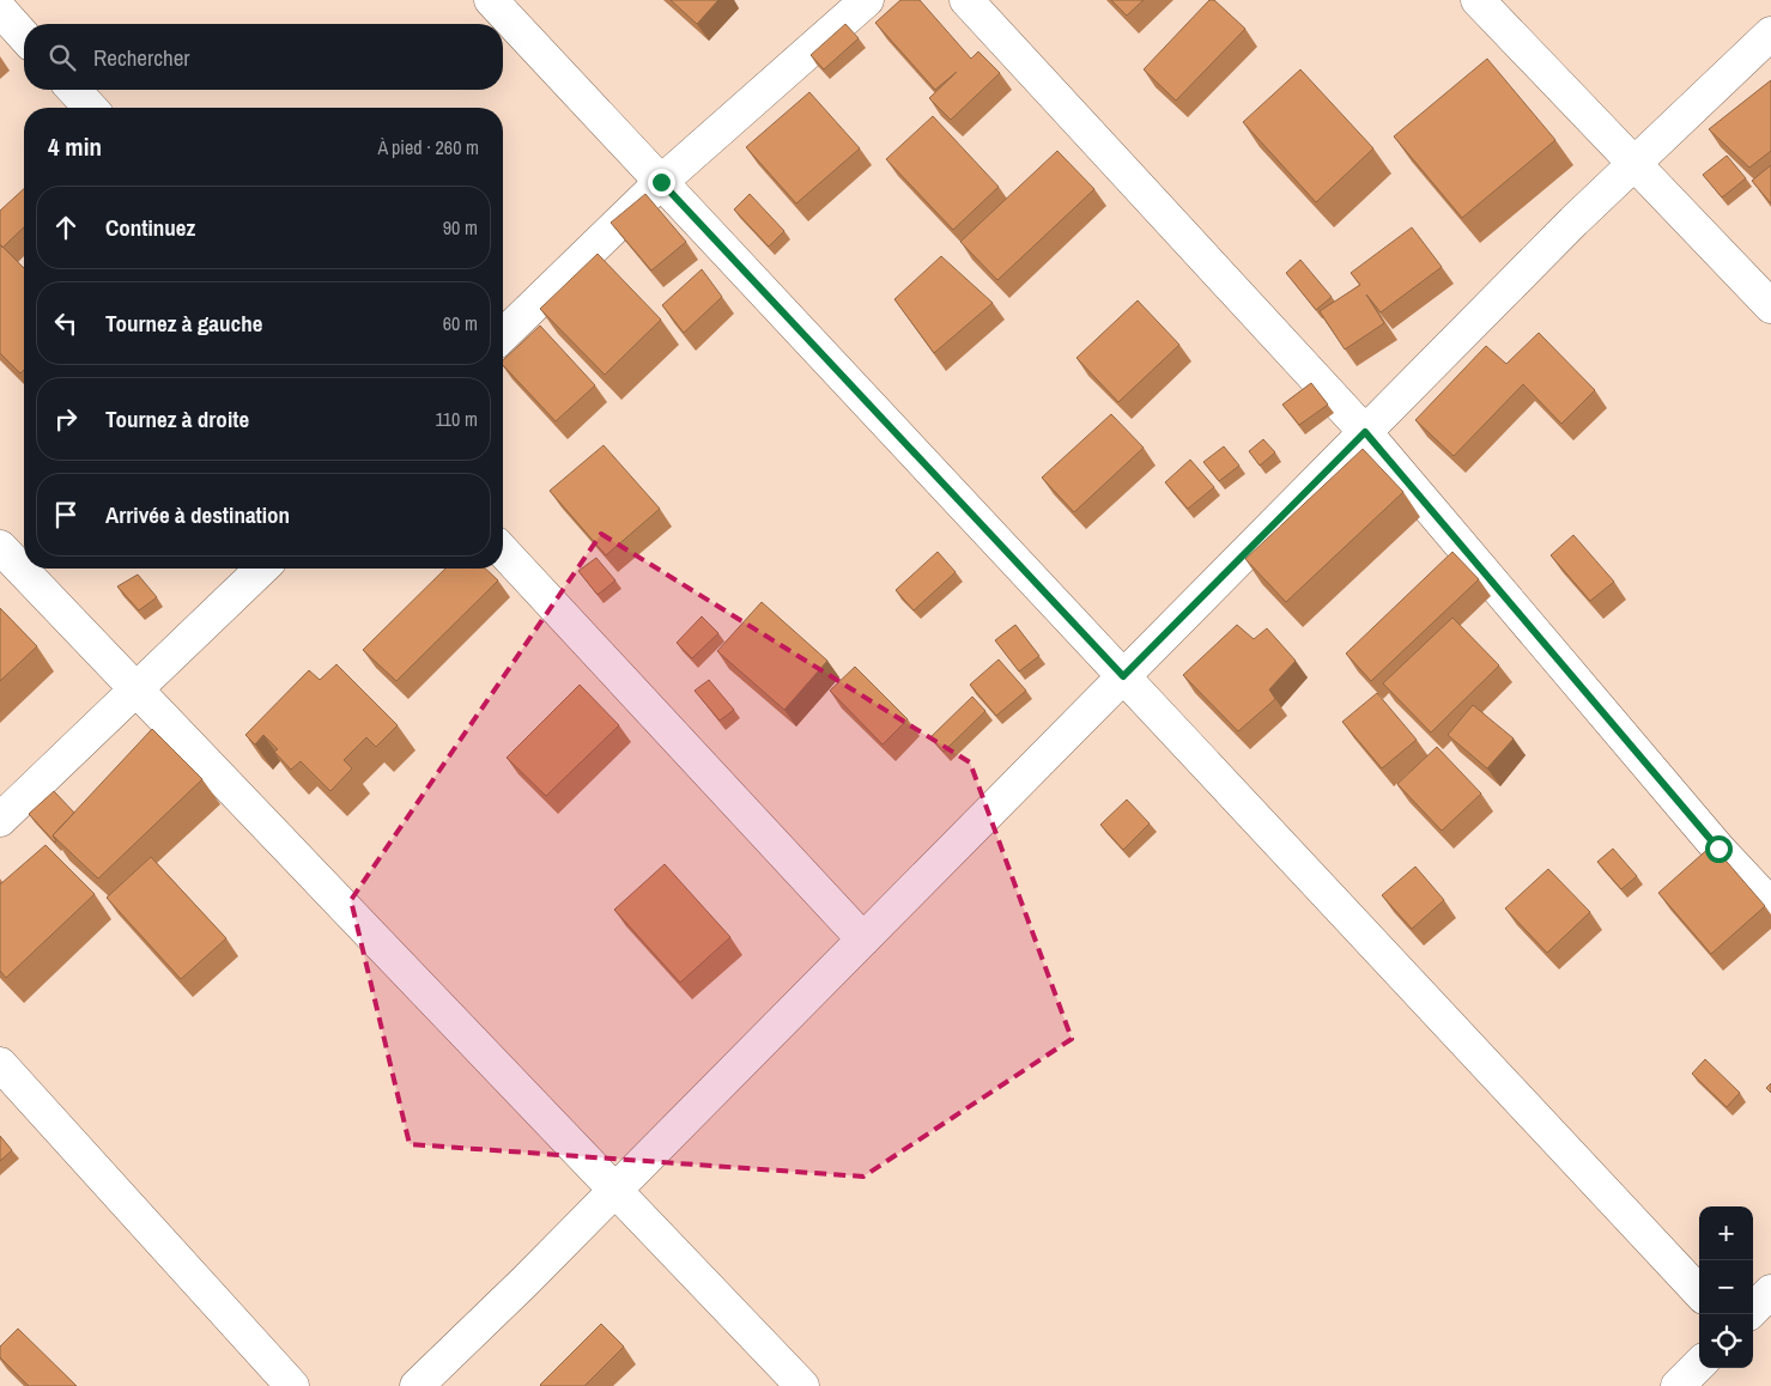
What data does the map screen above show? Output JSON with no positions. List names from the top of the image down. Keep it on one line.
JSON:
{"page":{"search":"Rechercher","heading":["4 min","À pied · 260 m"],"list":[["Continuez","90 m"],["Tournez à gauche","60 m"],["Tournez à droite","110 m"],"Arrivée à destination"],"map_buttons":["+","−"]}}
